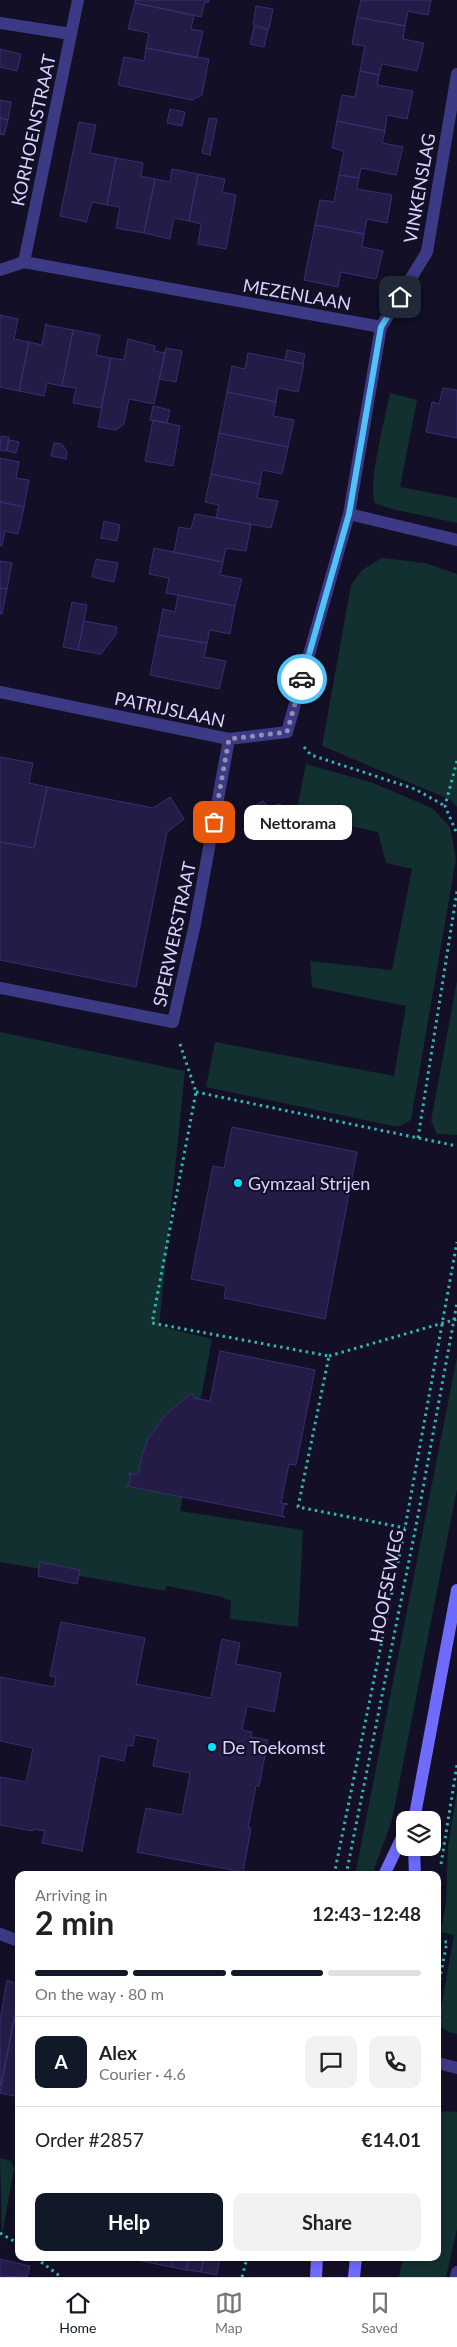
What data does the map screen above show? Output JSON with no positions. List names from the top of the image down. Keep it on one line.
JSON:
{"streets":{"street":["KORHOENSTRAAT","VINKENSLAG","MEZENLAAN","PATRIJSLAAN","SPERWERSTRAAT"],"path":["HOOFSEWEG"]},"crossings":[["KORHOENSTRAAT","MEZENLAAN"],["VINKENSLAG","MEZENLAAN"],["PATRIJSLAAN","SPERWERSTRAAT"]],"places":["Nettorama","Gymzaal Strijen","De Toekomst"],"page":{"bubble":"Nettorama","heading":["2 min","Arriving in","12:43–12:48"],"panel":["Alex","Courier · 4.6","Order #2857","€14.01"],"bar":"On the way · 80 m","round":"A","buttons":["Help","Share"],"tabs":["Home","Map","Saved"]}}
